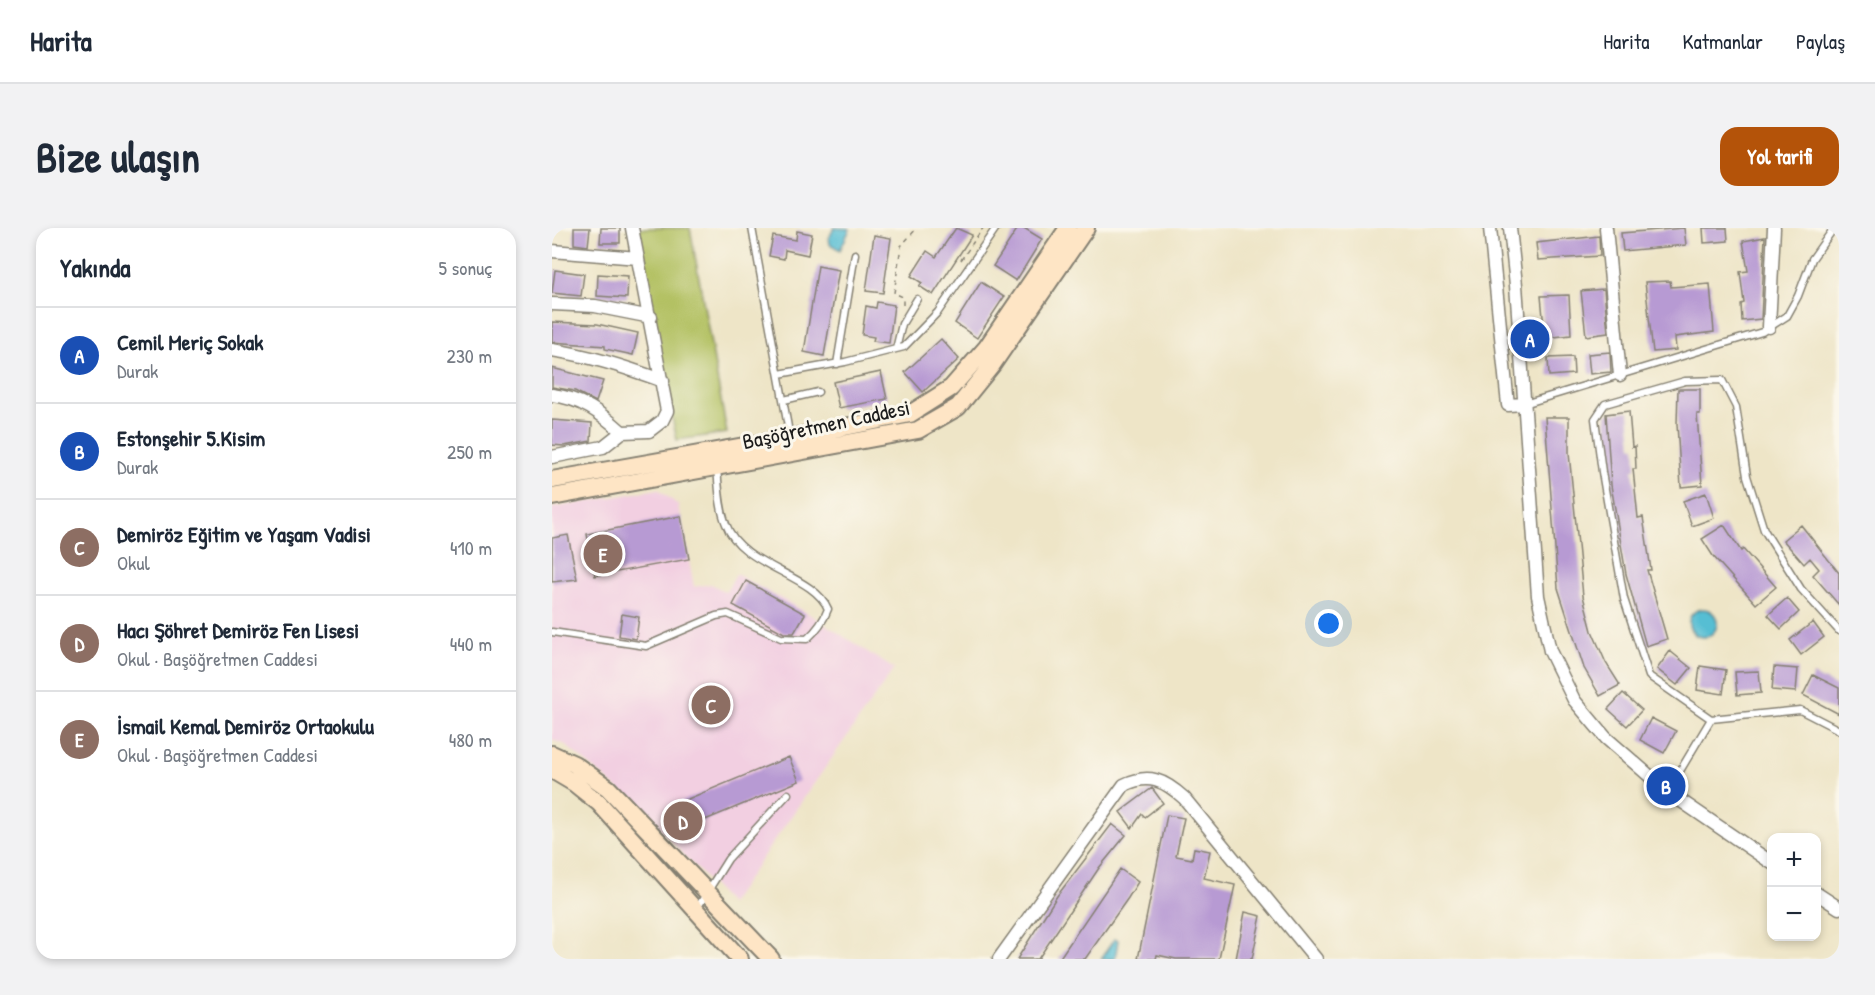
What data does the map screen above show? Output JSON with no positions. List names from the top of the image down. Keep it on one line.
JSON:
{"streets":{"street":["Başöğretmen Caddesi"]},"page":{"header":"Harita","nav":["Harita","Katmanlar","Paylaş"],"buttons":"Yol tarifi","title":"Bize ulaşın","heading":["Yakında","5 sonuç"],"list":[{"mark":"A","name":"Cemil Meriç Sokak","note":"Durak","value":"230 m"},{"mark":"B","name":"Estonşehir 5.Kisim","note":"Durak","value":"250 m"},{"mark":"C","name":"Demiröz Eğitim ve Yaşam Vadisi","note":"Okul","value":"410 m"},{"mark":"D","name":"Hacı Şöhret Demiröz Fen Lisesi","note":"Okul · Başöğretmen Caddesi","value":"440 m"},{"mark":"E","name":"İsmail Kemal Demiröz Ortaokulu","note":"Okul · Başöğretmen Caddesi","value":"480 m"}],"pins":["A","E","C","B","D"],"map_buttons":["+","−"]}}
